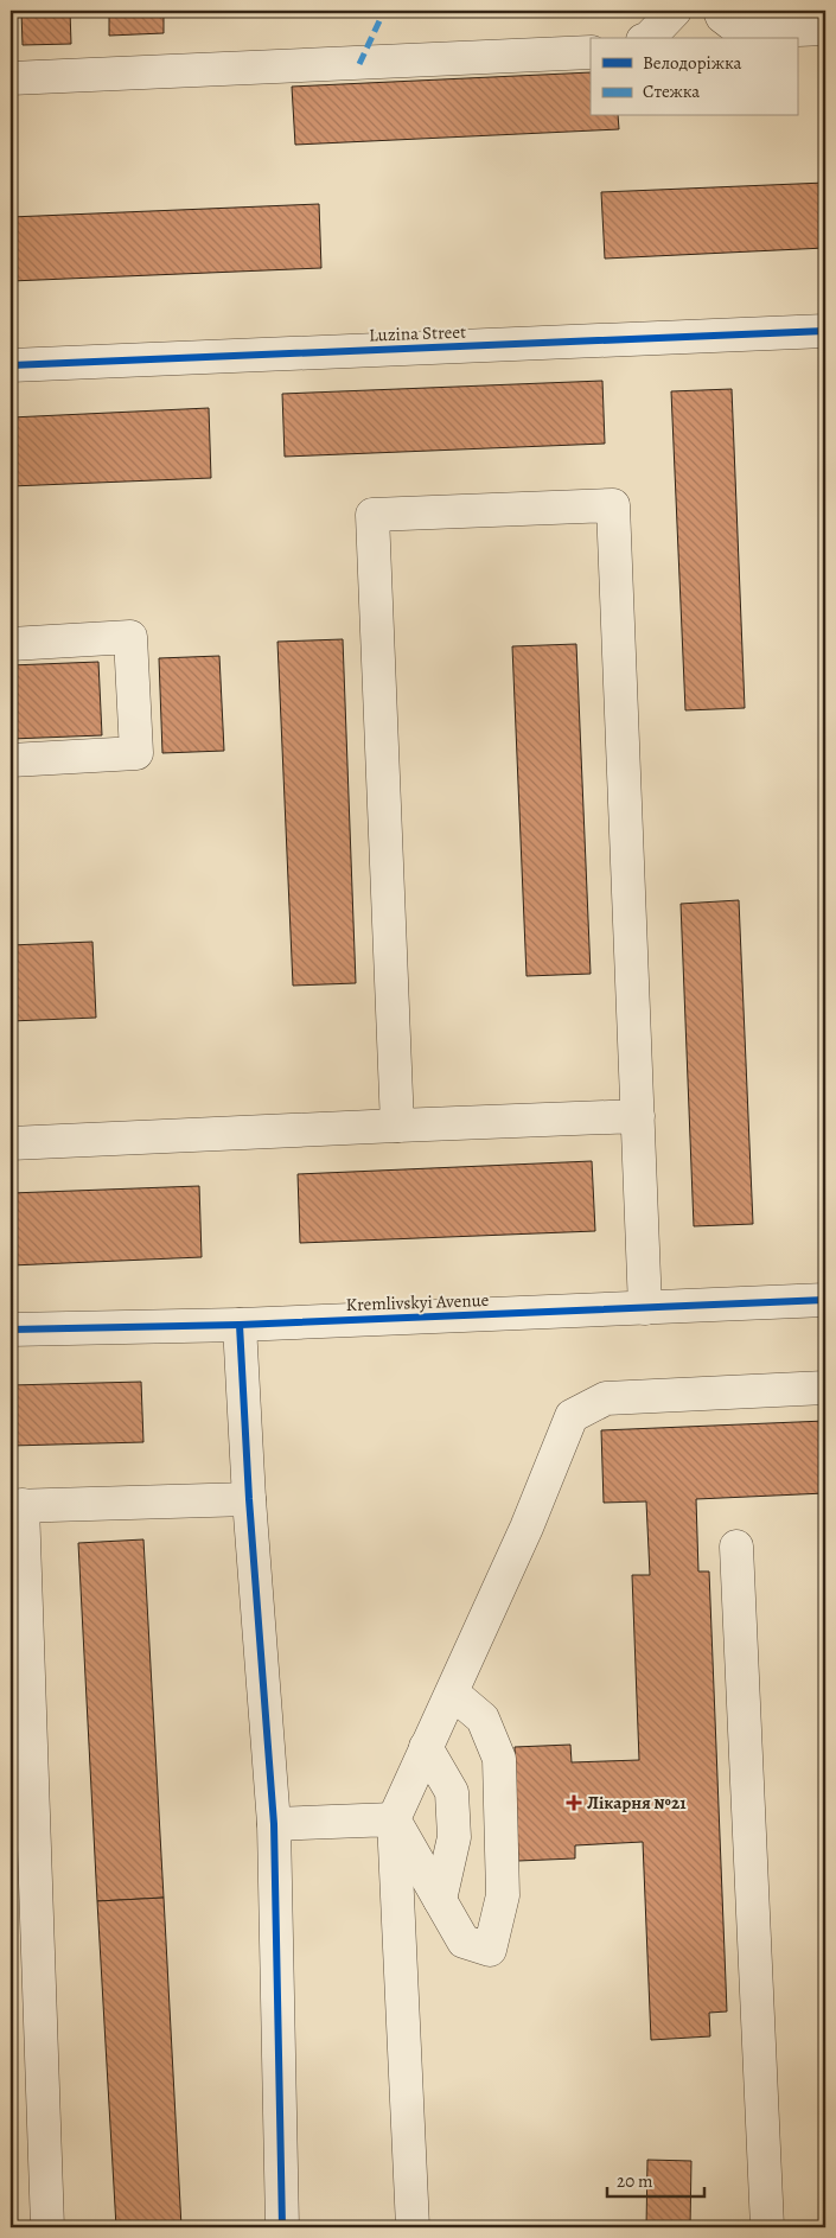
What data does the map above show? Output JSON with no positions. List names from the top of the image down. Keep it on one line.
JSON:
{"streets":{"street":["Luzina Street","Kremlivskyi Avenue"]},"places":{"health":["Лікарня №21"]},"legend":["Велодоріжка","Стежка"],"scale_bar":"20 m"}
